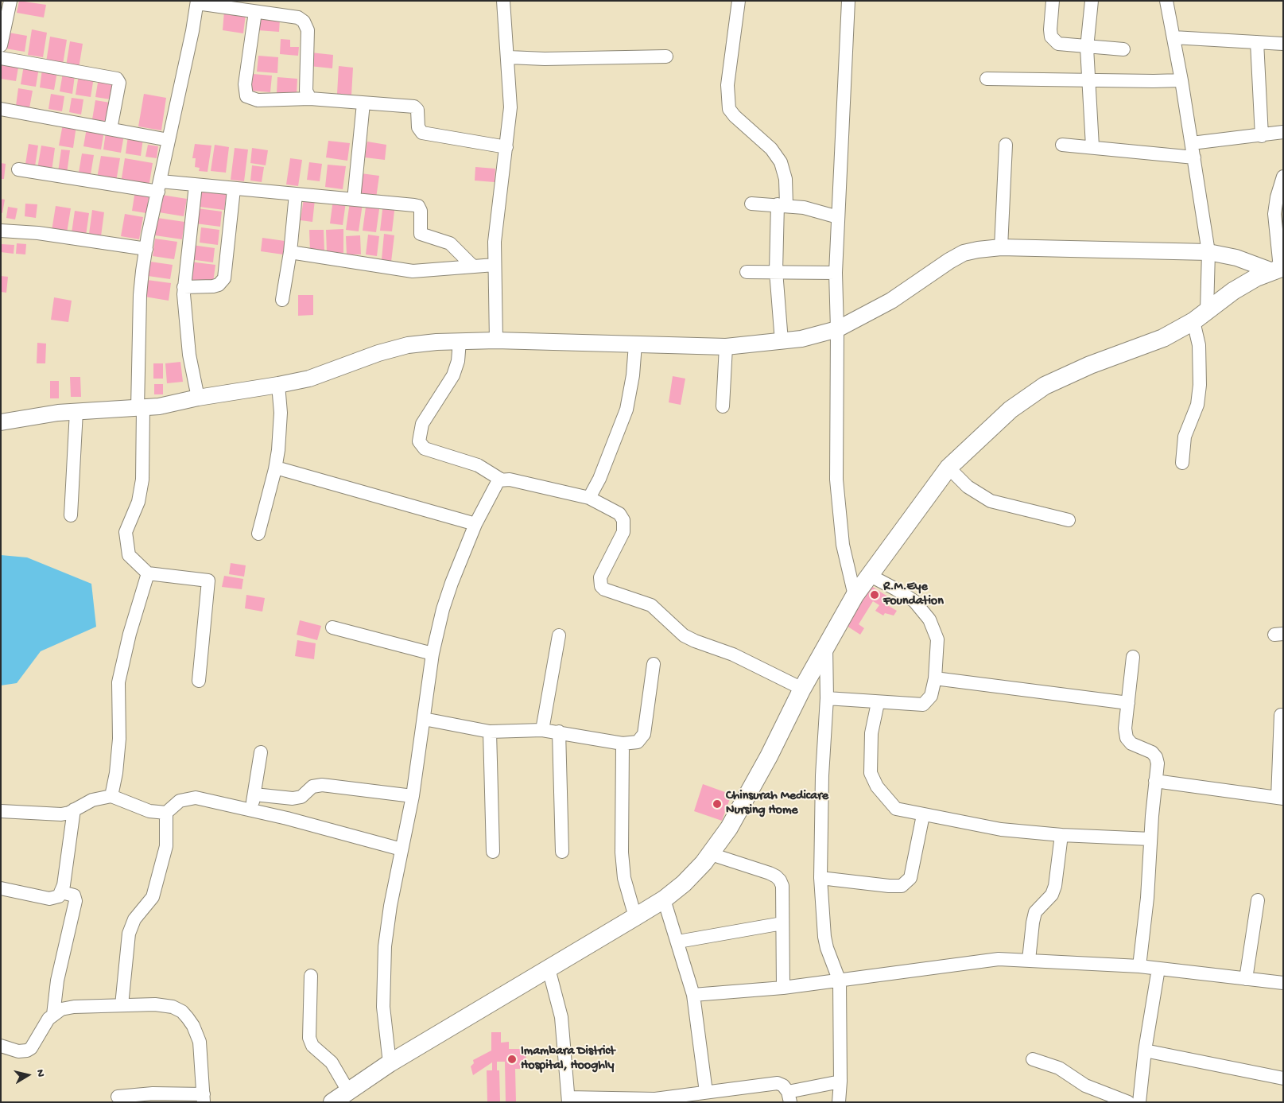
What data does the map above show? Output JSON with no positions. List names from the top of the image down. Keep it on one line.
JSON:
{"places":["R.M.Eye Foundation","Chinsurah Medicare Nursing Home","Imambara District Hospital, Hooghly"],"north":"right"}
